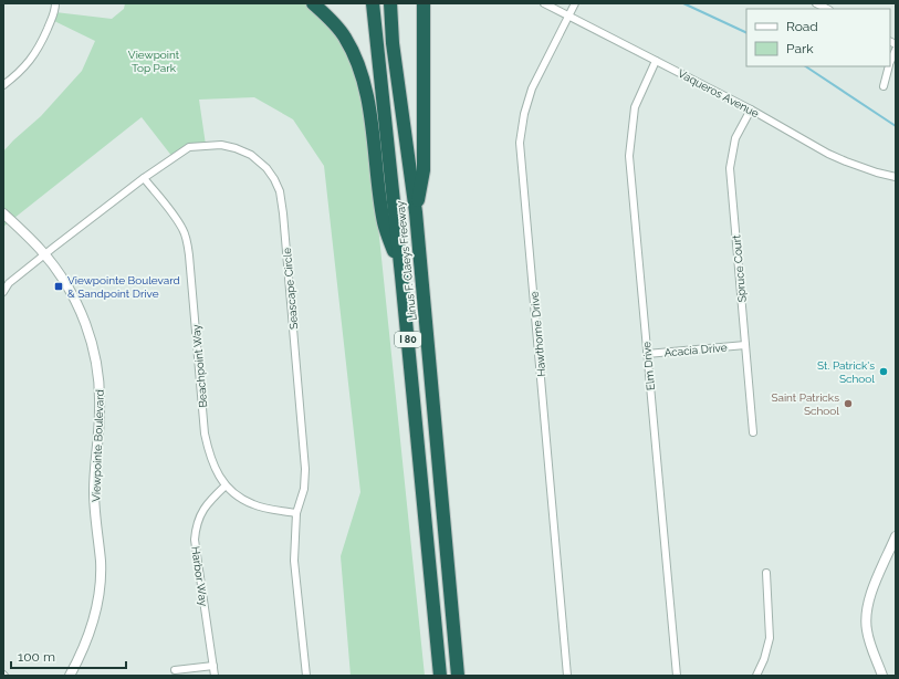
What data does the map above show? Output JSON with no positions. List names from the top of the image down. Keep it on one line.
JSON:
{"streets":{"highway":["Linus F. Claeys Freeway","I 80"],"street":["Vaqueros Avenue","Spruce Court","Seascape Circle","Hawthorne Drive","Acacia Drive","Beachpoint Way","Elm Drive","Viewpointe Boulevard","Harbor Way"]},"crossings":[["Vaqueros Avenue","Spruce Court"],["Vaqueros Avenue","Hawthorne Drive"],["Vaqueros Avenue","Elm Drive"],["Spruce Court","Acacia Drive"],["Seascape Circle","Beachpoint Way"],["Seascape Circle","Viewpointe Boulevard"],["Acacia Drive","Elm Drive"],["Beachpoint Way","Harbor Way"]],"parks":["Viewpoint Top Park"],"places":{"transit":["Viewpointe Boulevard & Sandpoint Drive"],"other":["St. Patrick's School","Saint Patricks School"]},"legend":["Road","Park"],"scale_bar":"100 m"}
